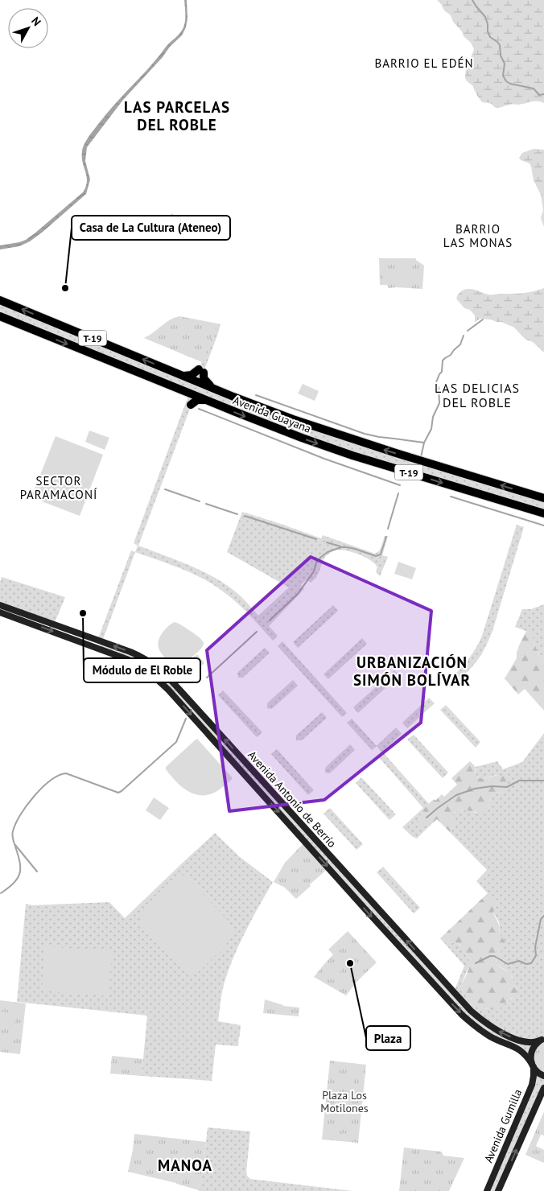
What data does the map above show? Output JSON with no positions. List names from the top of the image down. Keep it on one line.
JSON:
{"streets":{"highway":["T-19","Avenida Guayana"],"street":["Avenida Antonio de Berrío","Avenida Gumilla"]},"crossings":[["Avenida Antonio de Berrío","Avenida Gumilla"]],"districts":["BARRIO EL EDÉN","LAS PARCELAS DEL ROBLE","BARRIO LAS MONAS","LAS DELICIAS DEL ROBLE","SECTOR PARAMACONÍ","URBANIZACIÓN SIMÓN BOLÍVAR","MANOA"],"parks":["Plaza Los Motilones"],"places":["Casa de La Cultura (Ateneo)","Módulo de El Roble","Plaza"],"north":"top right"}
